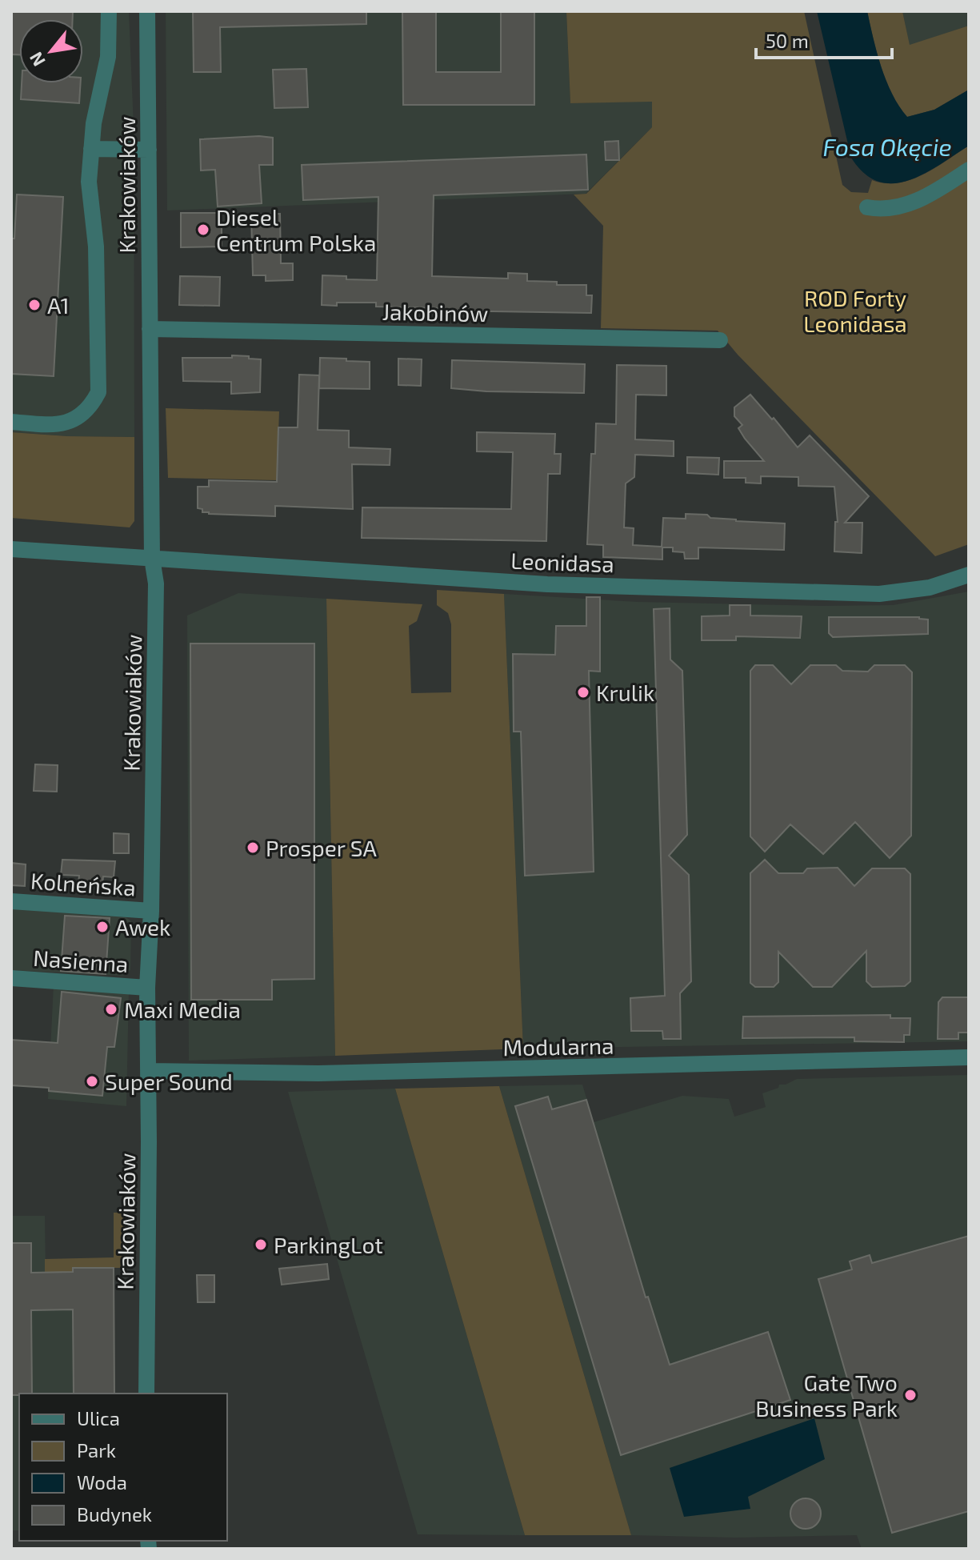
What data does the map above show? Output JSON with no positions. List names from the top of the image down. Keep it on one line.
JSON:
{"streets":{"street":["Krakowiaków","Jakobinów","Leonidasa","Kolneńska","Nasienna","Modularna"]},"crossings":[["Krakowiaków","Jakobinów"],["Krakowiaków","Leonidasa"],["Krakowiaków","Kolneńska"],["Krakowiaków","Nasienna"],["Krakowiaków","Modularna"]],"water":["Fosa Okęcie"],"parks":["ROD Forty Leonidasa"],"places":["Diesel Centrum Polska","A1","Krulik","Prosper SA","Awek","Maxi Media","Super Sound","ParkingLot","Gate Two Business Park"],"legend":["Ulica","Park","Woda","Budynek"],"scale_bar":"50 m","north":"bottom left"}
